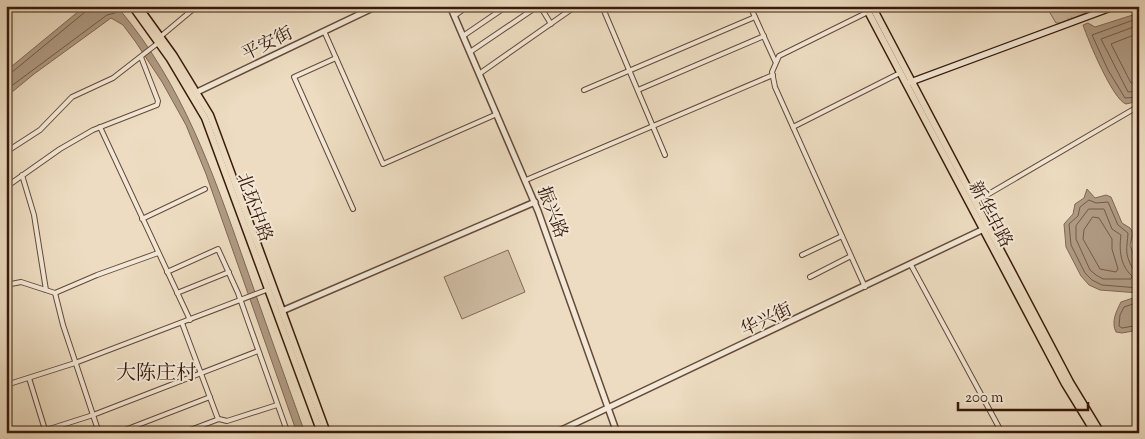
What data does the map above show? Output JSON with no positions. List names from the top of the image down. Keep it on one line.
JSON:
{"streets":{"main road":["北环中路","新华中路"],"street":["平安街","振兴路","华兴街"]},"crossings":[["平安街","北环中路"],["振兴路","华兴街"],["新华中路","华兴街"]],"districts":["大陈庄村"],"scale_bar":"200 m"}
